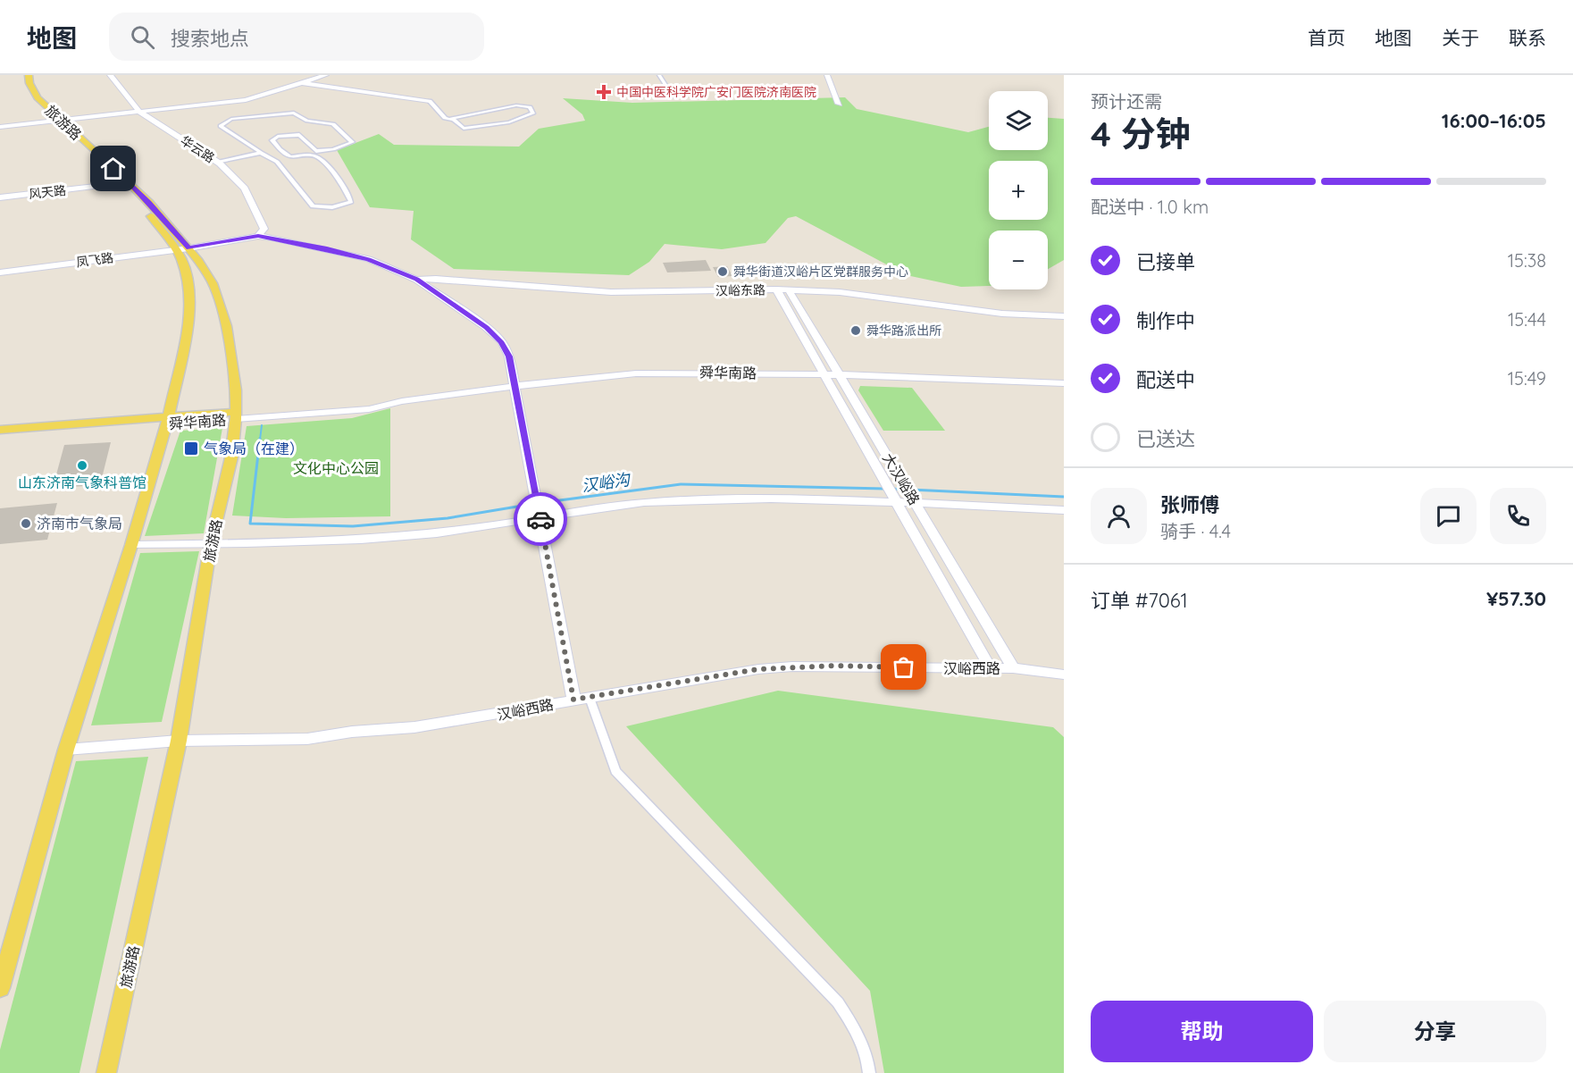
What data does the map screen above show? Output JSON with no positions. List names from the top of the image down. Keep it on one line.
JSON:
{"streets":{"main road":["旅游路","舜华南路"],"street":["华云路","风天路","凤飞路","汉峪东路","大汉峪路","汉峪西路"]},"crossings":[["旅游路","风天路"],["旅游路","凤飞路"],["旅游路","舜华南路"],["旅游路","汉峪西路"],["汉峪东路","大汉峪路"],["舜华南路","大汉峪路"],["大汉峪路","汉峪西路"]],"water":["汉峪沟"],"parks":["文化中心公园"],"places":{"health":["中国中医科学院广安门医院济南医院"],"other":["舜华街道汉峪片区党群服务中心","舜华路派出所","山东济南气象科普馆","济南市气象局"],"transit":["气象局（在建）"]},"page":{"header":"地图","search":"搜索地点","nav":["首页","地图","关于","联系"],"heading":["4 分钟","预计还需","16:00–16:05"],"panel":["张师傅","骑手 · 4.4","订单 #7061","¥57.30"],"map_buttons":["+","−"],"bar":"配送中 · 1.0 km","list":[["已接单","15:38"],["制作中","15:44"],["配送中","15:49"],"已送达"],"buttons":["帮助","分享"]}}
